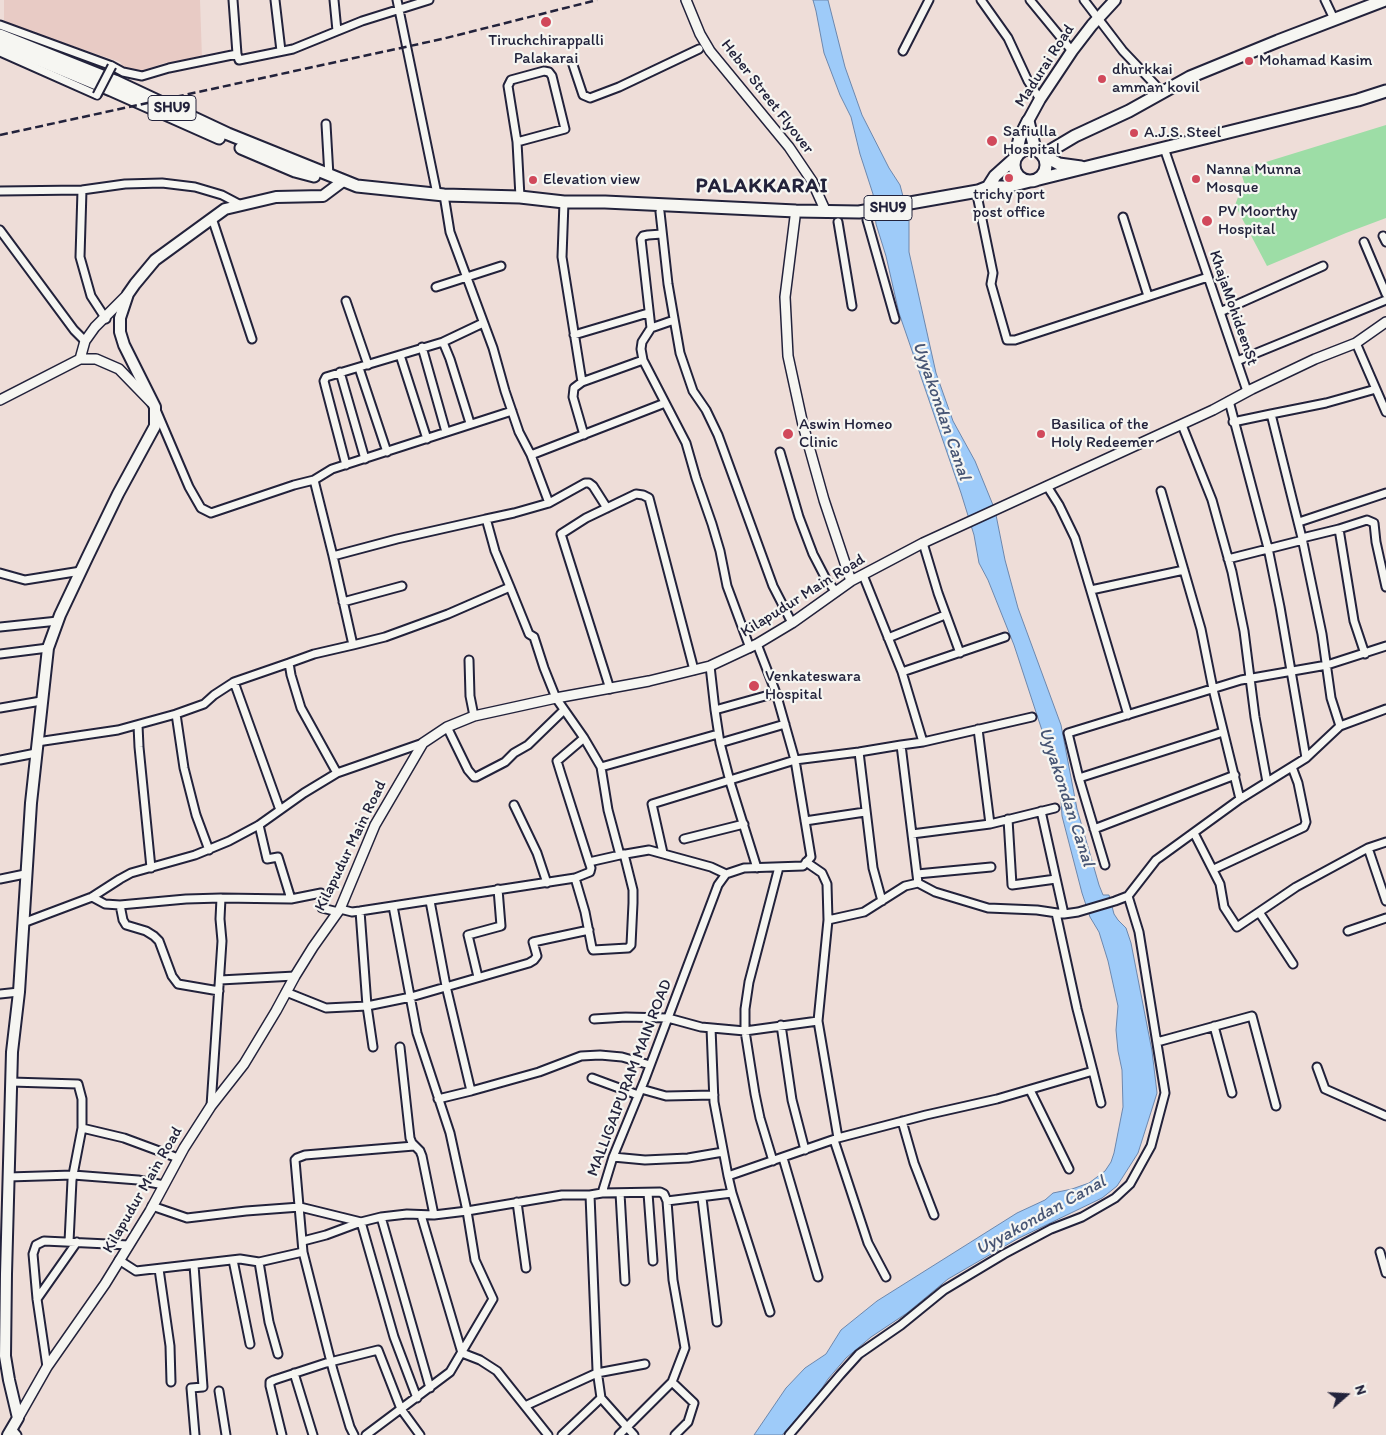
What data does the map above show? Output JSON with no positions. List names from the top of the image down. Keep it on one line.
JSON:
{"streets":{"main road":["Madurai Road","SHU9"],"street":["Heber Street Flyover","KhajaMohideenSt","Kilapudur Main Road","MALLIGAIPURAM MAIN ROAD"]},"crossings":[["Madurai Road","SHU9"],["Heber Street Flyover","SHU9"],["KhajaMohideenSt","Kilapudur Main Road"]],"districts":["PALAKKARAI"],"water":["Uyyakondan Canal"],"places":["Tiruchchirappalli Palakarai","Mohamad Kasim","dhurkkai amman kovil","A.J.S. Steel","Safiulla Hospital","trichy port post office","Nanna Munna Mosque","Elevation view","PV Moorthy Hospital","Aswin Homeo Clinic","Basilica of the Holy Redeemer","Venkateswara Hospital"],"north":"right"}
